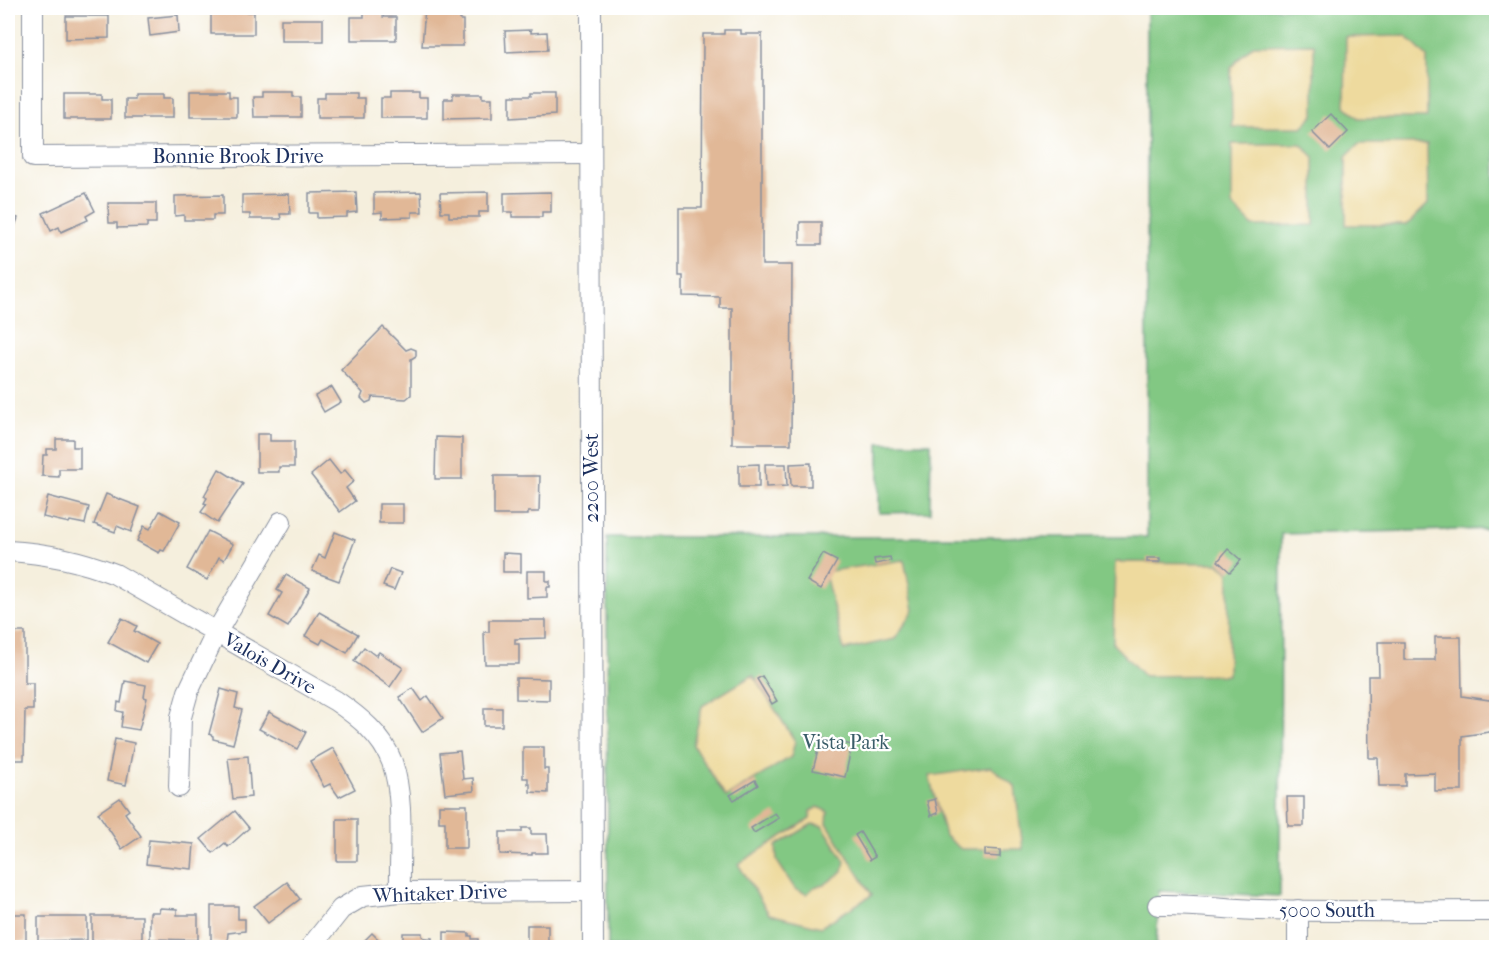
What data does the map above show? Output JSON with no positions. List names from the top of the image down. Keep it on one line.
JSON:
{"streets":{"street":["Bonnie Brook Drive","2200 West","Valois Drive","Whitaker Drive","5000 South"]},"crossings":[["Bonnie Brook Drive","2200 West"],["2200 West","Whitaker Drive"],["Valois Drive","Whitaker Drive"]],"parks":["Vista Park"]}
